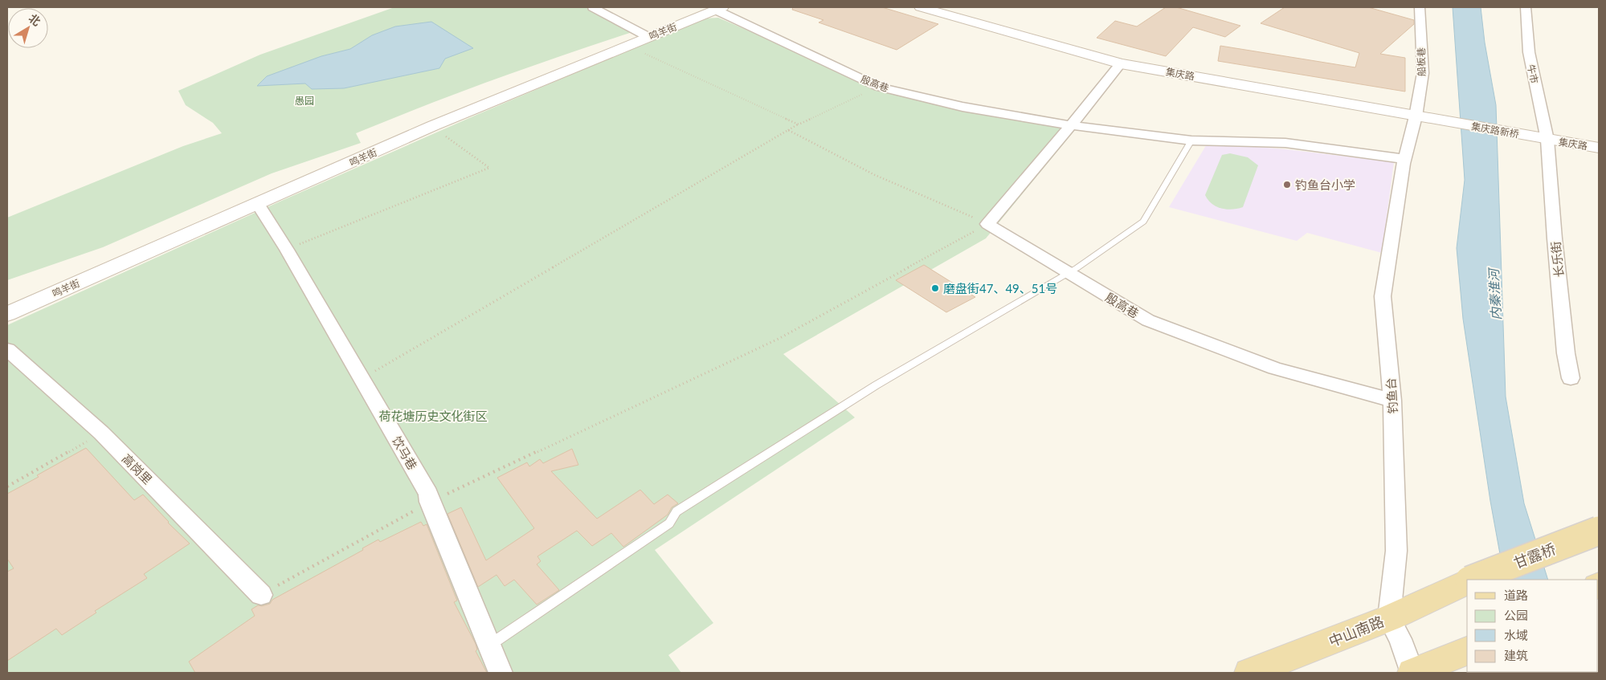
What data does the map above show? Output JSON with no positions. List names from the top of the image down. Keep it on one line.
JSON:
{"streets":{"main road":["甘露桥","中山南路"],"street":["鸣羊街","船板巷","集庆路","牛市","殷高巷","集庆路新桥","长乐街","钓鱼台","饮马巷","高岗里"]},"crossings":[["鸣羊街","殷高巷"],["鸣羊街","饮马巷"],["船板巷","集庆路"],["船板巷","钓鱼台"],["集庆路","牛市"],["集庆路","集庆路新桥"],["集庆路","长乐街"],["集庆路","钓鱼台"],["牛市","集庆路新桥"],["牛市","长乐街"],["殷高巷","钓鱼台"],["集庆路新桥","长乐街"],["钓鱼台","中山南路"]],"water":["内秦淮河"],"parks":["愚园","荷花塘历史文化街区"],"places":["钓鱼台小学","磨盘街47、49、51号"],"legend":["道路","公园","水域","建筑"],"north":"top right"}
